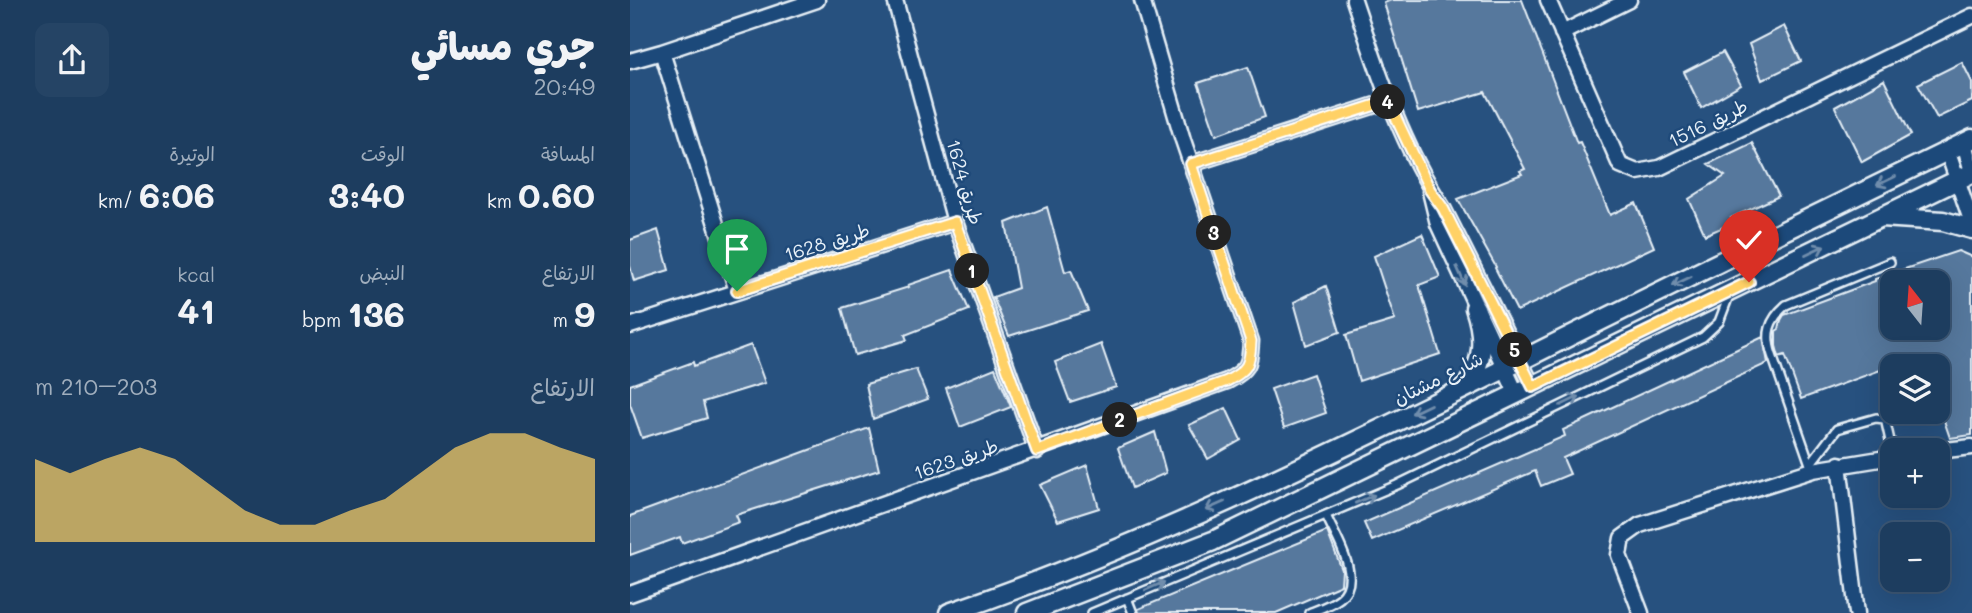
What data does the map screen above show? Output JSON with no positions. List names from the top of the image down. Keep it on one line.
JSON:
{"streets":{"street":["طريق 1516","طريق 1624","طريق 1628","شارع مشتان","طريق 1623"]},"crossings":[["طريق 1624","طريق 1628"],["طريق 1624","طريق 1623"]],"north":"top","page":{"heading":["جري مسائي","20:49"],"pins":["4","3","1","5","2"],"stats":[["المسافة","0.60 km"],["الوقت","3:40"],["الوتيرة","6:06 /km"],["الارتفاع","9 m"],["النبض","136 bpm"],["kcal","41"]],"map_buttons":["+","−"],"chart":["الارتفاع","203–210 m"]}}
